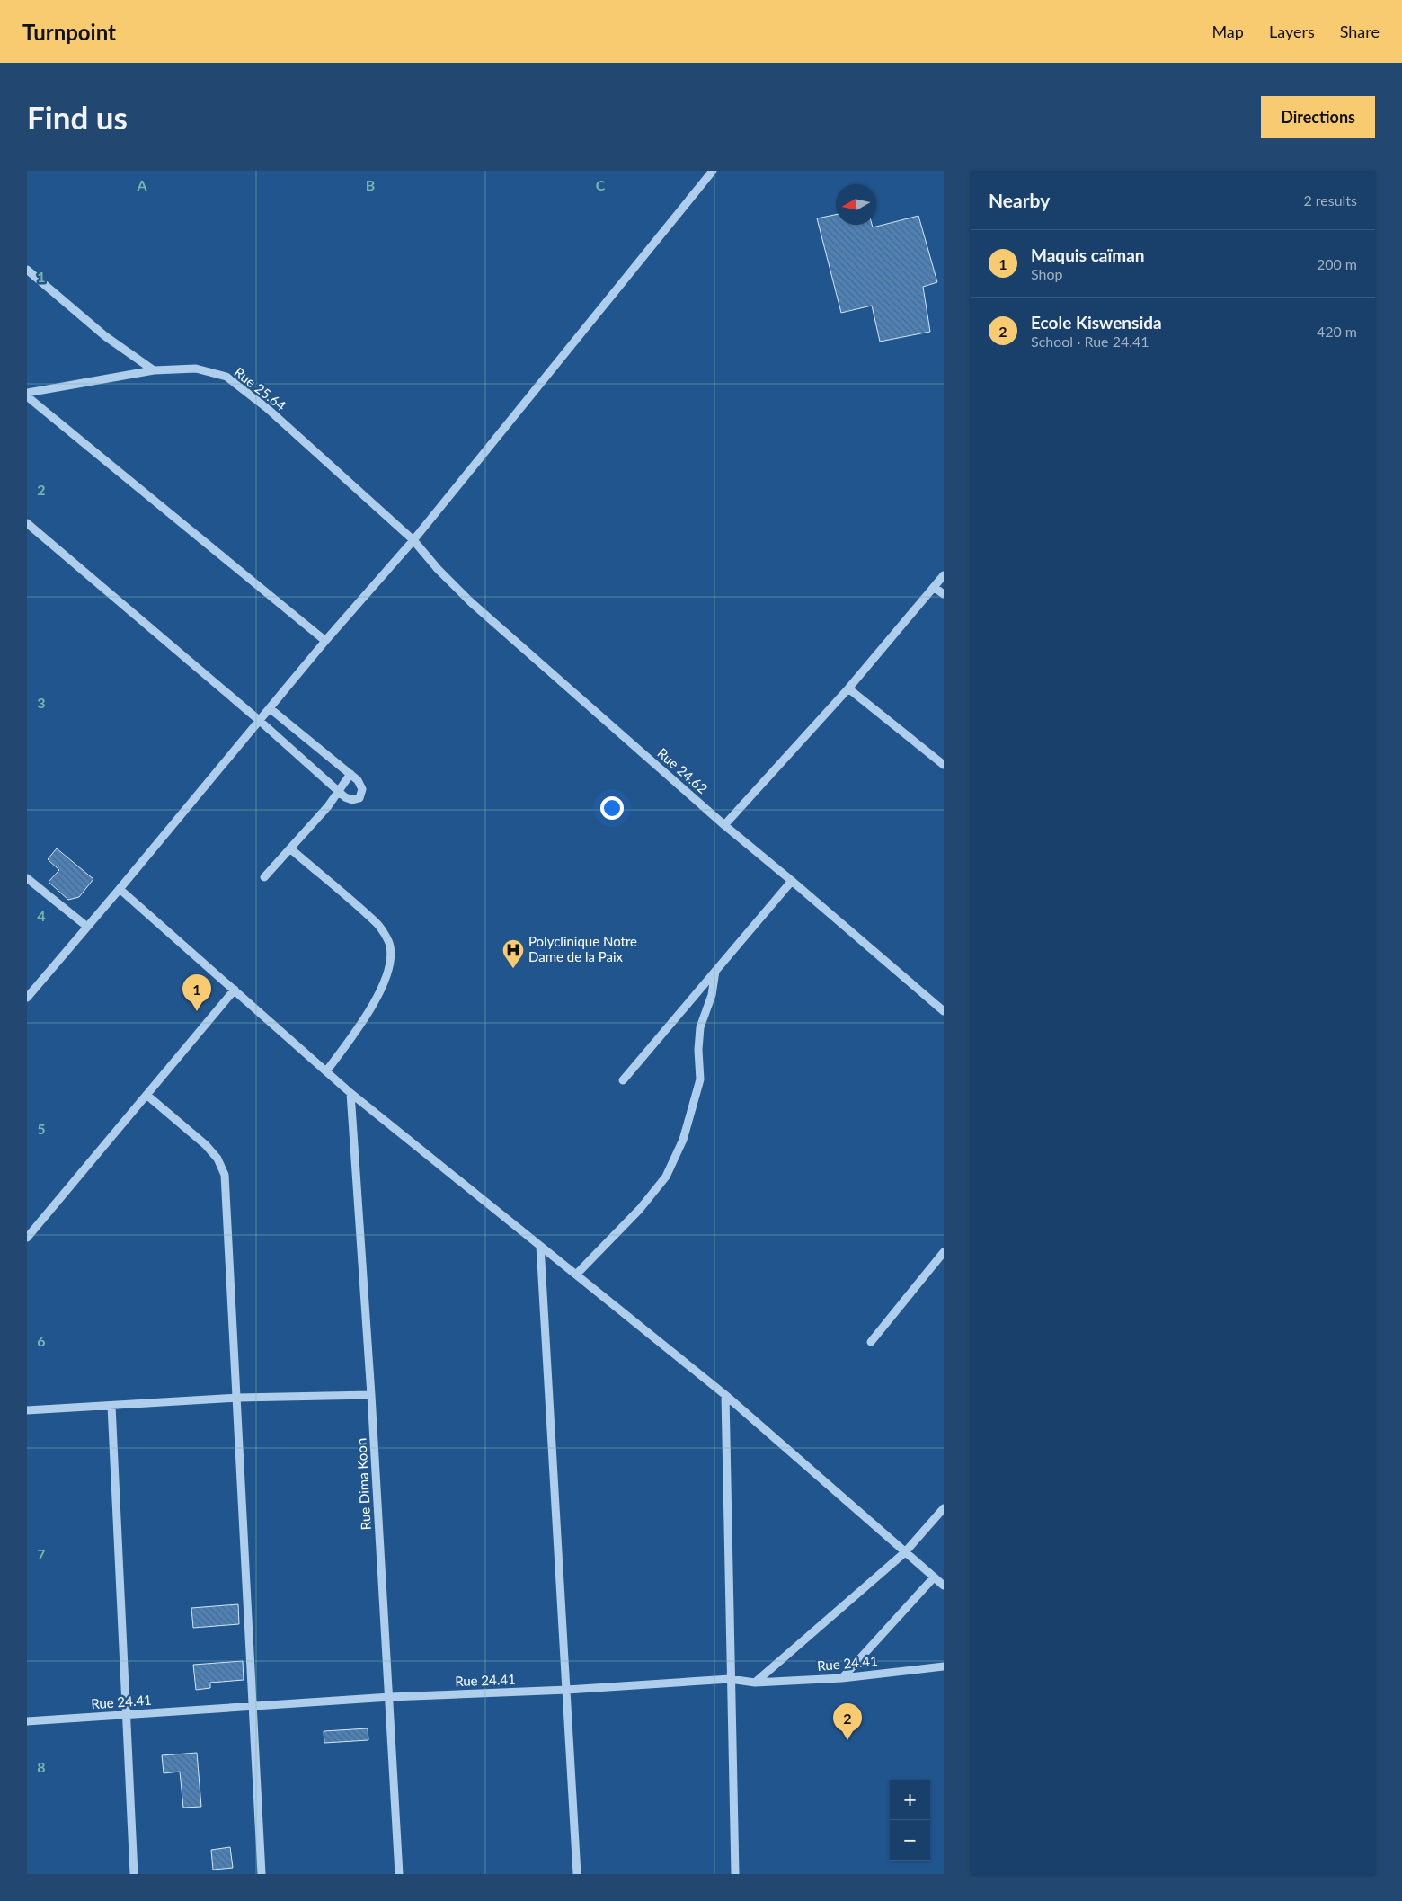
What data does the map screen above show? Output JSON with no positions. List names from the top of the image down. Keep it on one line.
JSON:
{"streets":{"street":["Rue 25.64","Rue 24.62","Rue Dima Koon","Rue 24.41"]},"crossings":[["Rue 25.64","Rue 24.62"],["Rue Dima Koon","Rue 24.41"]],"places":{"hospital":["Polyclinique Notre Dame de la Paix"]},"north":"left","page":{"header":"Turnpoint","nav":["Map","Layers","Share"],"buttons":"Directions","title":"Find us","heading":["Nearby","2 results"],"list":[{"mark":"1","name":"Maquis caïman","note":"Shop","value":"200 m"},{"mark":"2","name":"Ecole Kiswensida","note":"School · Rue 24.41","value":"420 m"}],"pins":["1","2"],"map_buttons":["+","−"]},"grid":{"columns":["A","B","C"],"rows":["1","2","3","4","5","6","7","8"]}}
